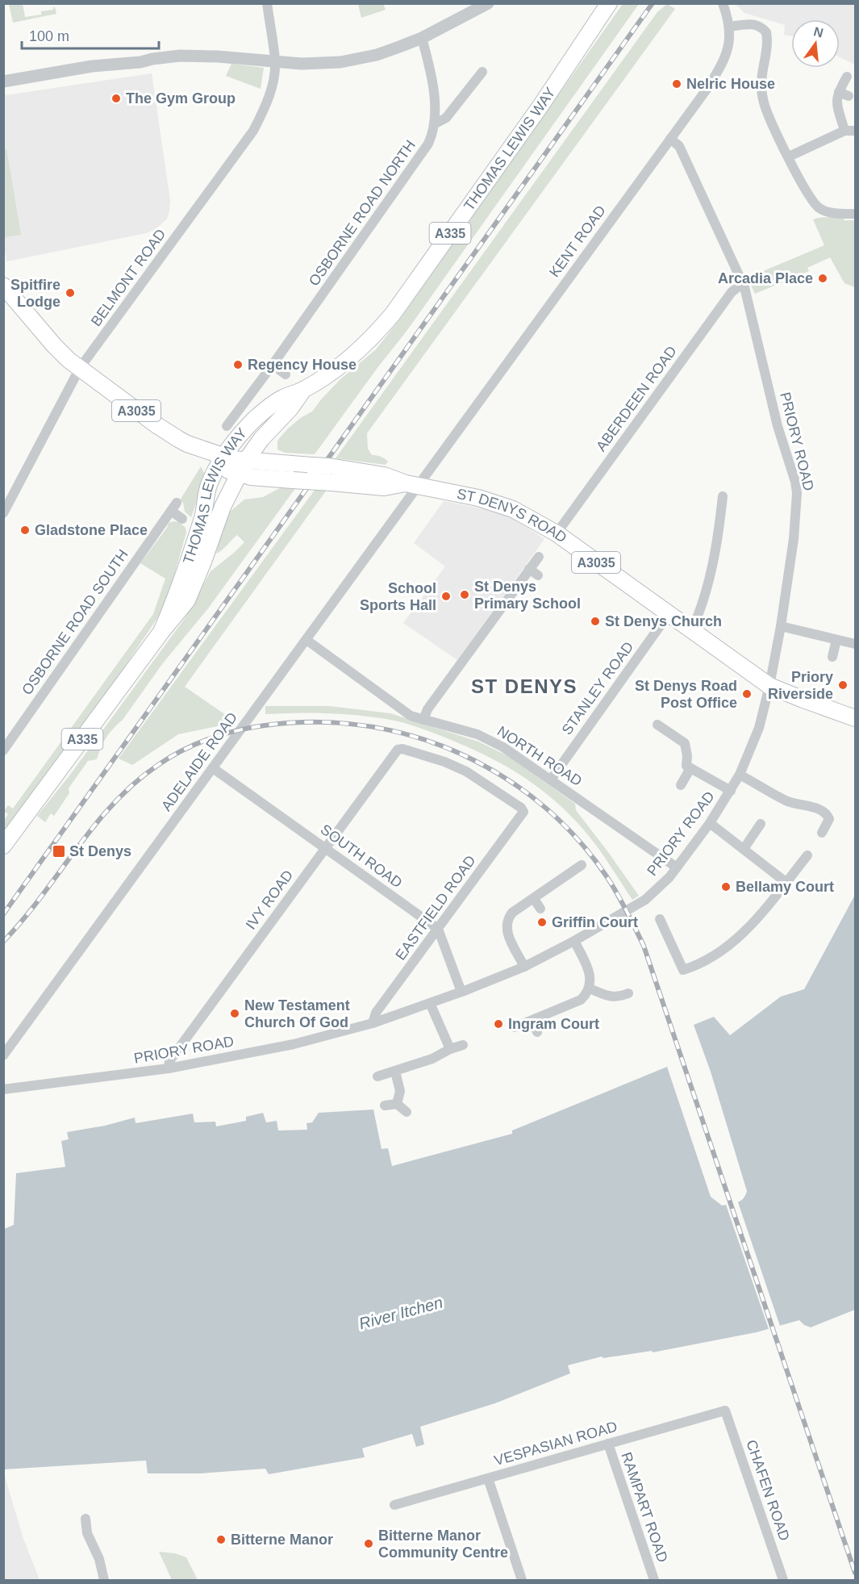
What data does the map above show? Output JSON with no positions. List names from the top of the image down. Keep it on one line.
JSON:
{"streets":{"main road":["THOMAS LEWIS WAY","A335","A3035","ST DENYS ROAD"],"street":["OSBORNE ROAD NORTH","KENT ROAD","BELMONT ROAD","ABERDEEN ROAD","PRIORY ROAD","OSBORNE ROAD SOUTH","STANLEY ROAD","NORTH ROAD","ADELAIDE ROAD","SOUTH ROAD","IVY ROAD","EASTFIELD ROAD","VESPASIAN ROAD","CHAFEN ROAD","RAMPART ROAD"]},"crossings":[["THOMAS LEWIS WAY","ST DENYS ROAD"],["KENT ROAD","PRIORY ROAD"],["KENT ROAD","ST DENYS ROAD"],["KENT ROAD","ADELAIDE ROAD"],["BELMONT ROAD","ST DENYS ROAD"],["ABERDEEN ROAD","PRIORY ROAD"],["ABERDEEN ROAD","ST DENYS ROAD"],["PRIORY ROAD","ST DENYS ROAD"],["PRIORY ROAD","NORTH ROAD"],["PRIORY ROAD","IVY ROAD"],["PRIORY ROAD","EASTFIELD ROAD"],["ST DENYS ROAD","STANLEY ROAD"],["ST DENYS ROAD","ADELAIDE ROAD"],["STANLEY ROAD","NORTH ROAD"],["NORTH ROAD","ADELAIDE ROAD"],["ADELAIDE ROAD","SOUTH ROAD"],["SOUTH ROAD","IVY ROAD"],["SOUTH ROAD","EASTFIELD ROAD"],["IVY ROAD","EASTFIELD ROAD"],["VESPASIAN ROAD","CHAFEN ROAD"],["VESPASIAN ROAD","RAMPART ROAD"]],"districts":["ST DENYS"],"water":["River Itchen"],"places":{"other":["Nelric House","The Gym Group","Arcadia Place","Spitfire Lodge","Regency House","Gladstone Place","St Denys Primary School","School Sports Hall","St Denys Church","Priory Riverside","St Denys Road Post Office","Bellamy Court","Griffin Court","New Testament Church Of God","Ingram Court","Bitterne Manor","Bitterne Manor Community Centre"],"transit":["St Denys"]},"scale_bar":"100 m","north":"top"}
